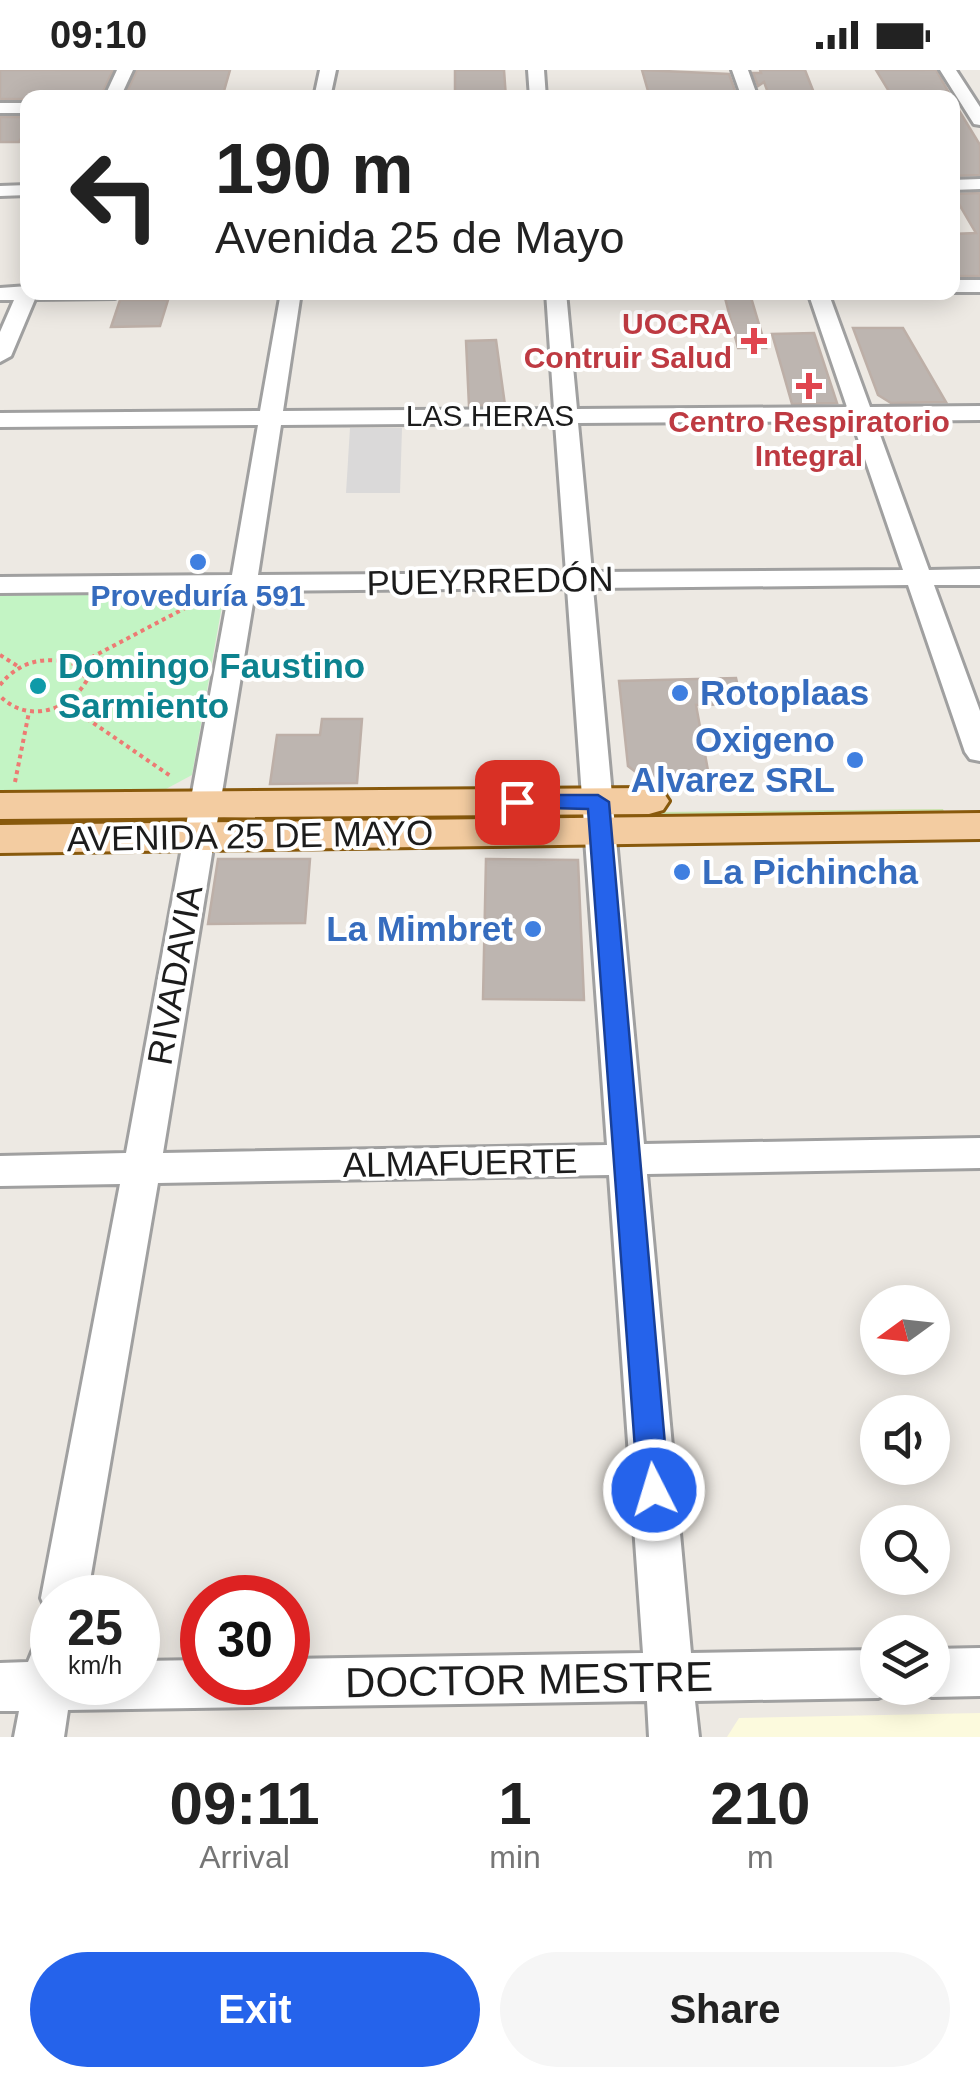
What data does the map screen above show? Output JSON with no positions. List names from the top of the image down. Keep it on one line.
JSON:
{"streets":{"main road":["AVENIDA 25 DE MAYO"],"street":["LAS HERAS","PUEYRREDÓN","RIVADAVIA","ALMAFUERTE","DOCTOR MESTRE"]},"crossings":[["LAS HERAS","RIVADAVIA"],["PUEYRREDÓN","RIVADAVIA"],["AVENIDA 25 DE MAYO","RIVADAVIA"],["RIVADAVIA","ALMAFUERTE"]],"places":{"health":["UOCRA Contruir Salud","Centro Respiratorio Integral"],"other":["Proveduría 591","Domingo Faustino Sarmiento","Rotoplaas","Oxigeno Alvarez SRL","La Pichincha","La Mimbret"]},"north":"left","page":{"status":"09:10","turn":["190 m","Avenida 25 de Mayo"],"speed":"25 km/h","limit":"30","eta":["09:11","Arrival","1","min","210","m"],"buttons":["Exit","Share"]}}
